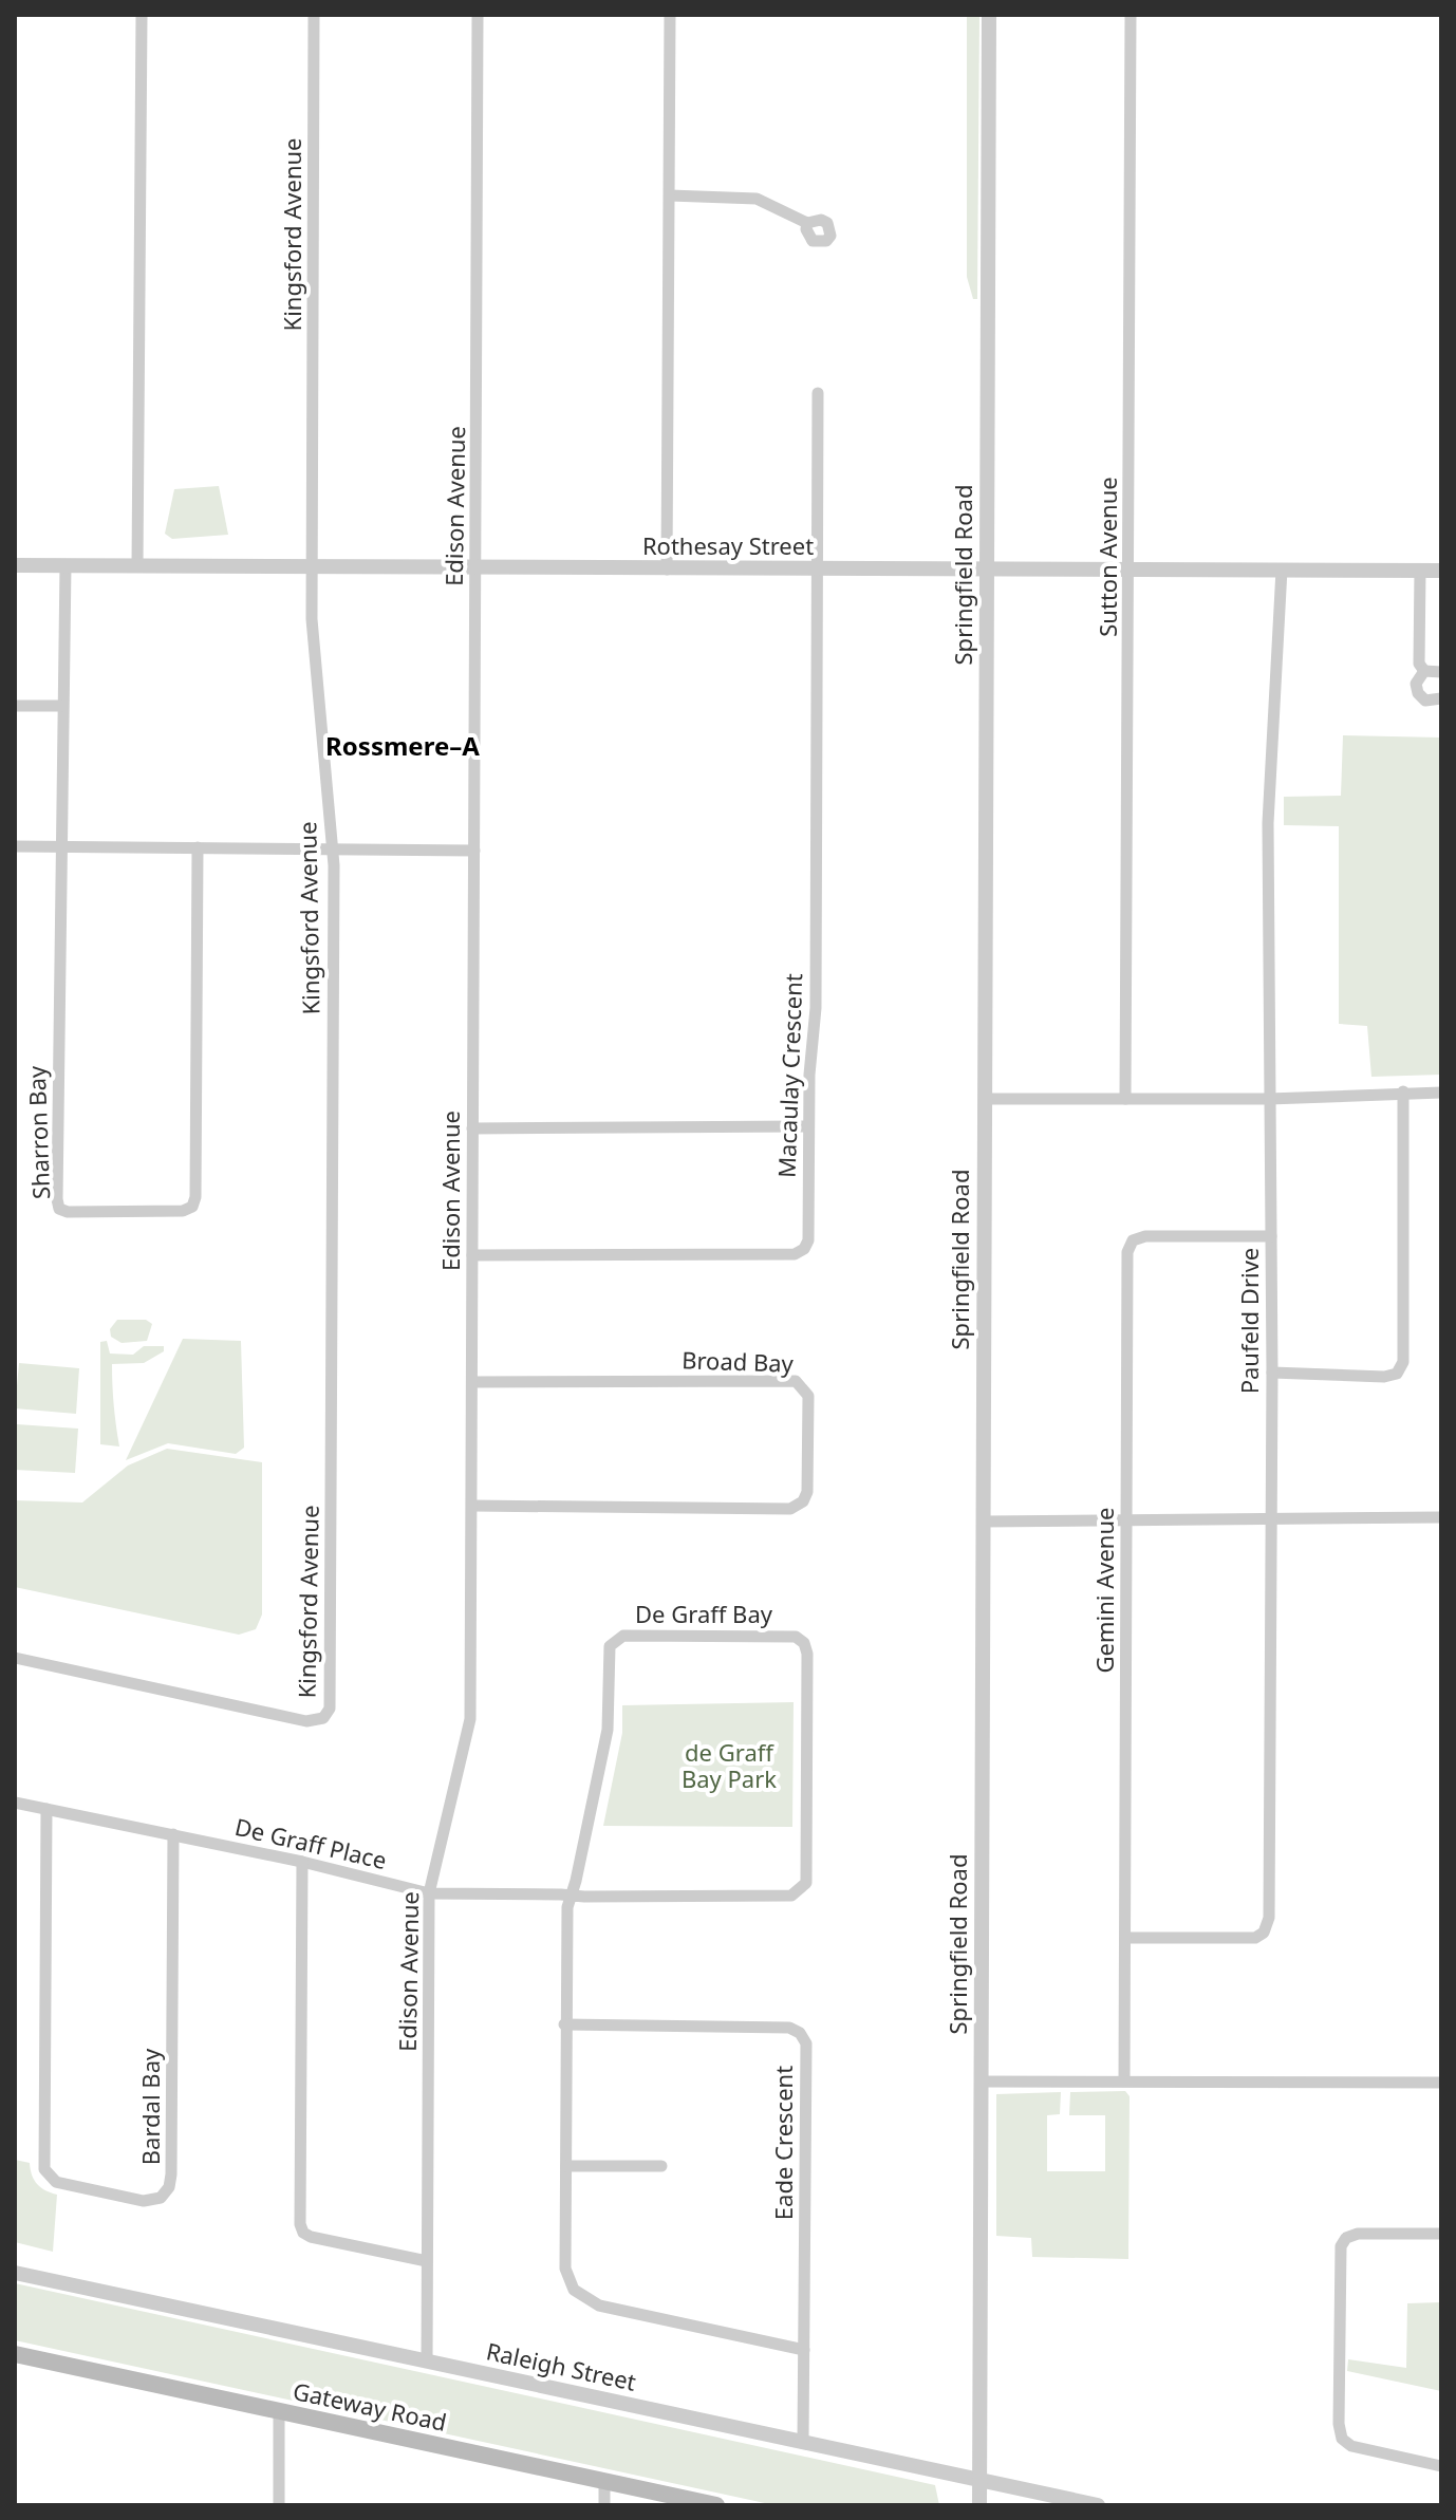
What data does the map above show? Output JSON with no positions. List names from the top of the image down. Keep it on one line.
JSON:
{"streets":{"main road":["Gateway Road"],"street":["Kingsford Avenue","Edison Avenue","Rothesay Street","Sutton Avenue","Springfield Road","Macaulay Crescent","Sharron Bay","Paufeld Drive","Broad Bay","Gemini Avenue","De Graff Bay","De Graff Place","Bardal Bay","Eade Crescent","Raleigh Street"]},"crossings":[["Kingsford Avenue","Rothesay Street"],["Edison Avenue","Rothesay Street"],["Edison Avenue","Macaulay Crescent"],["Edison Avenue","Broad Bay"],["Edison Avenue","De Graff Place"],["Edison Avenue","Raleigh Street"],["Rothesay Street","Sutton Avenue"],["Rothesay Street","Springfield Road"],["Rothesay Street","Macaulay Crescent"],["Rothesay Street","Sharron Bay"],["Rothesay Street","Paufeld Drive"],["Springfield Road","Raleigh Street"],["Paufeld Drive","Gemini Avenue"],["De Graff Bay","De Graff Place"],["De Graff Place","Bardal Bay"],["Eade Crescent","Raleigh Street"]],"districts":["Rossmere–A"],"parks":["de Graff Bay Park"]}
